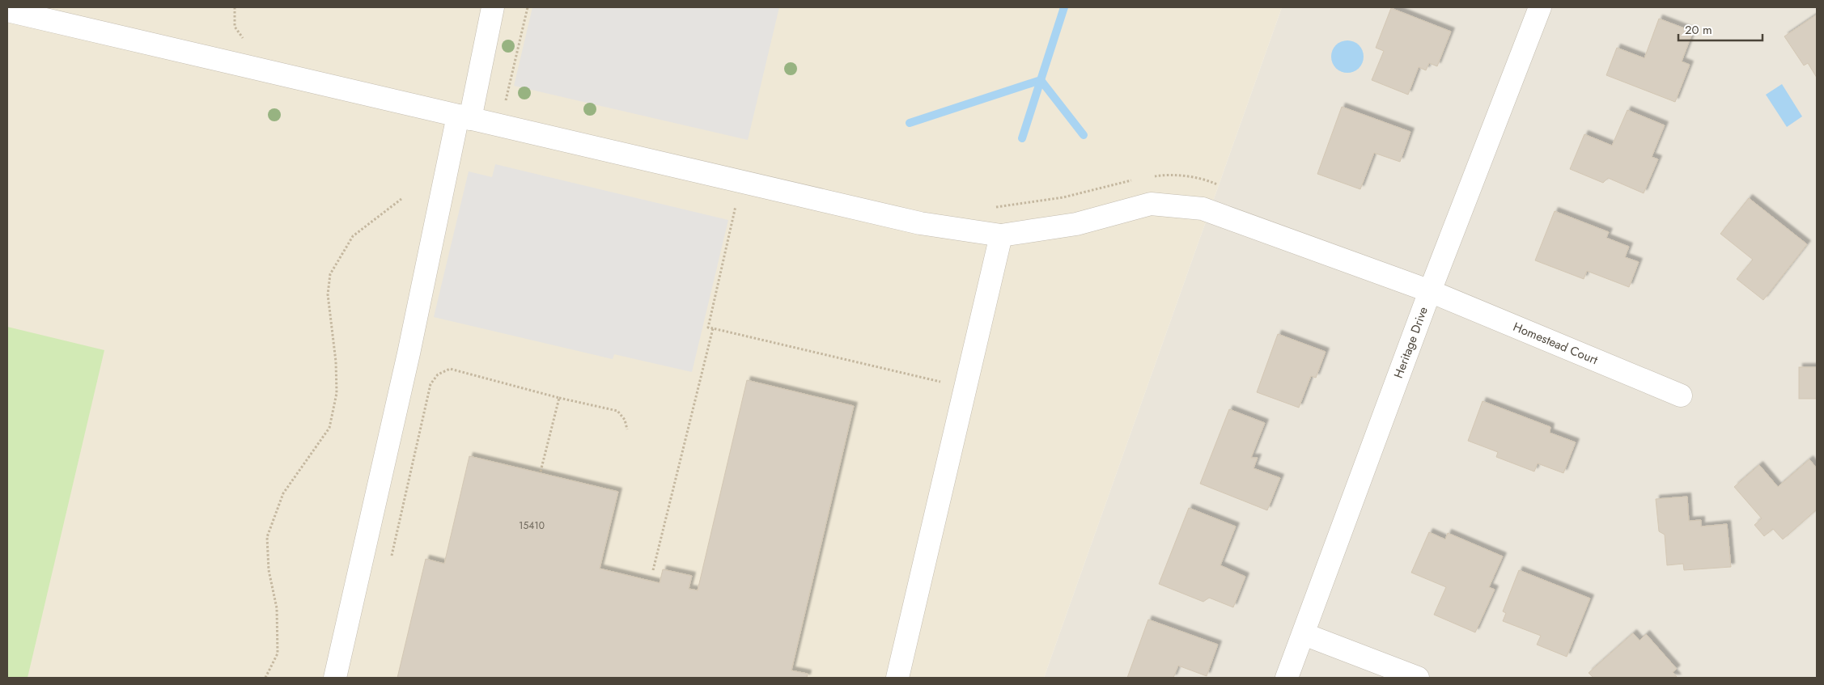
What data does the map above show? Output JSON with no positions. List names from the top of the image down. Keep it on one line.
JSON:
{"streets":{"street":["Heritage Drive","Homestead Court"]},"crossings":[["Heritage Drive","Homestead Court"]],"house_numbers":["15410"],"scale_bar":"20 m"}
